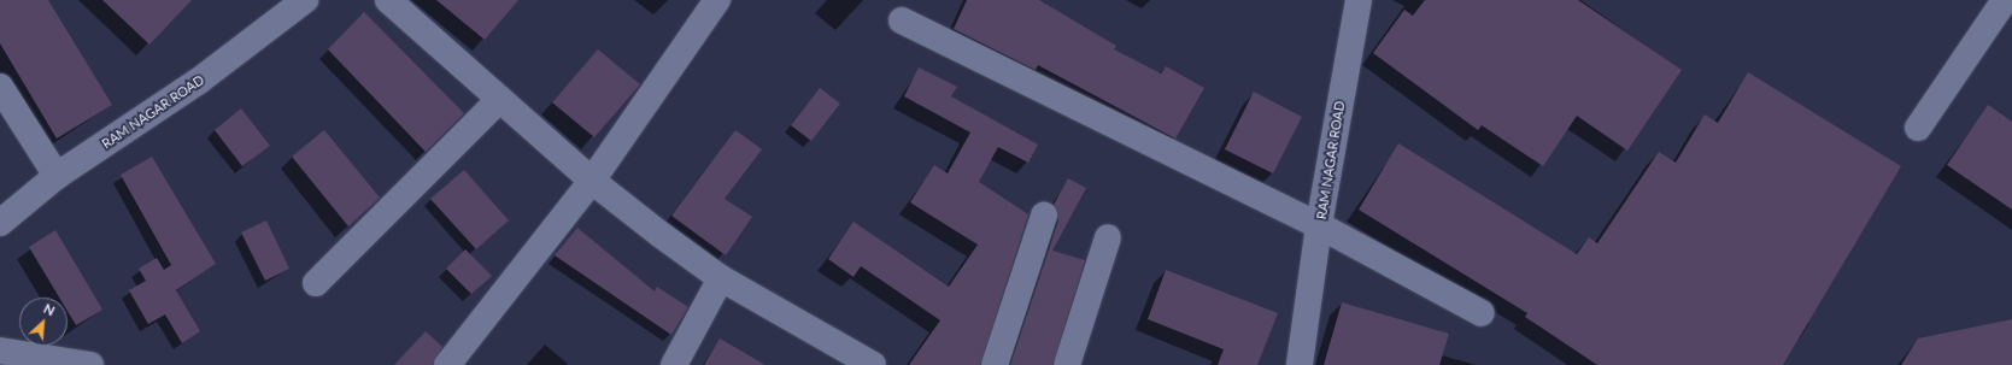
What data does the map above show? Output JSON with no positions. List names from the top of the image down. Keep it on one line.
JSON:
{"streets":{"street":["RAM NAGAR ROAD"]},"north":"top right"}
